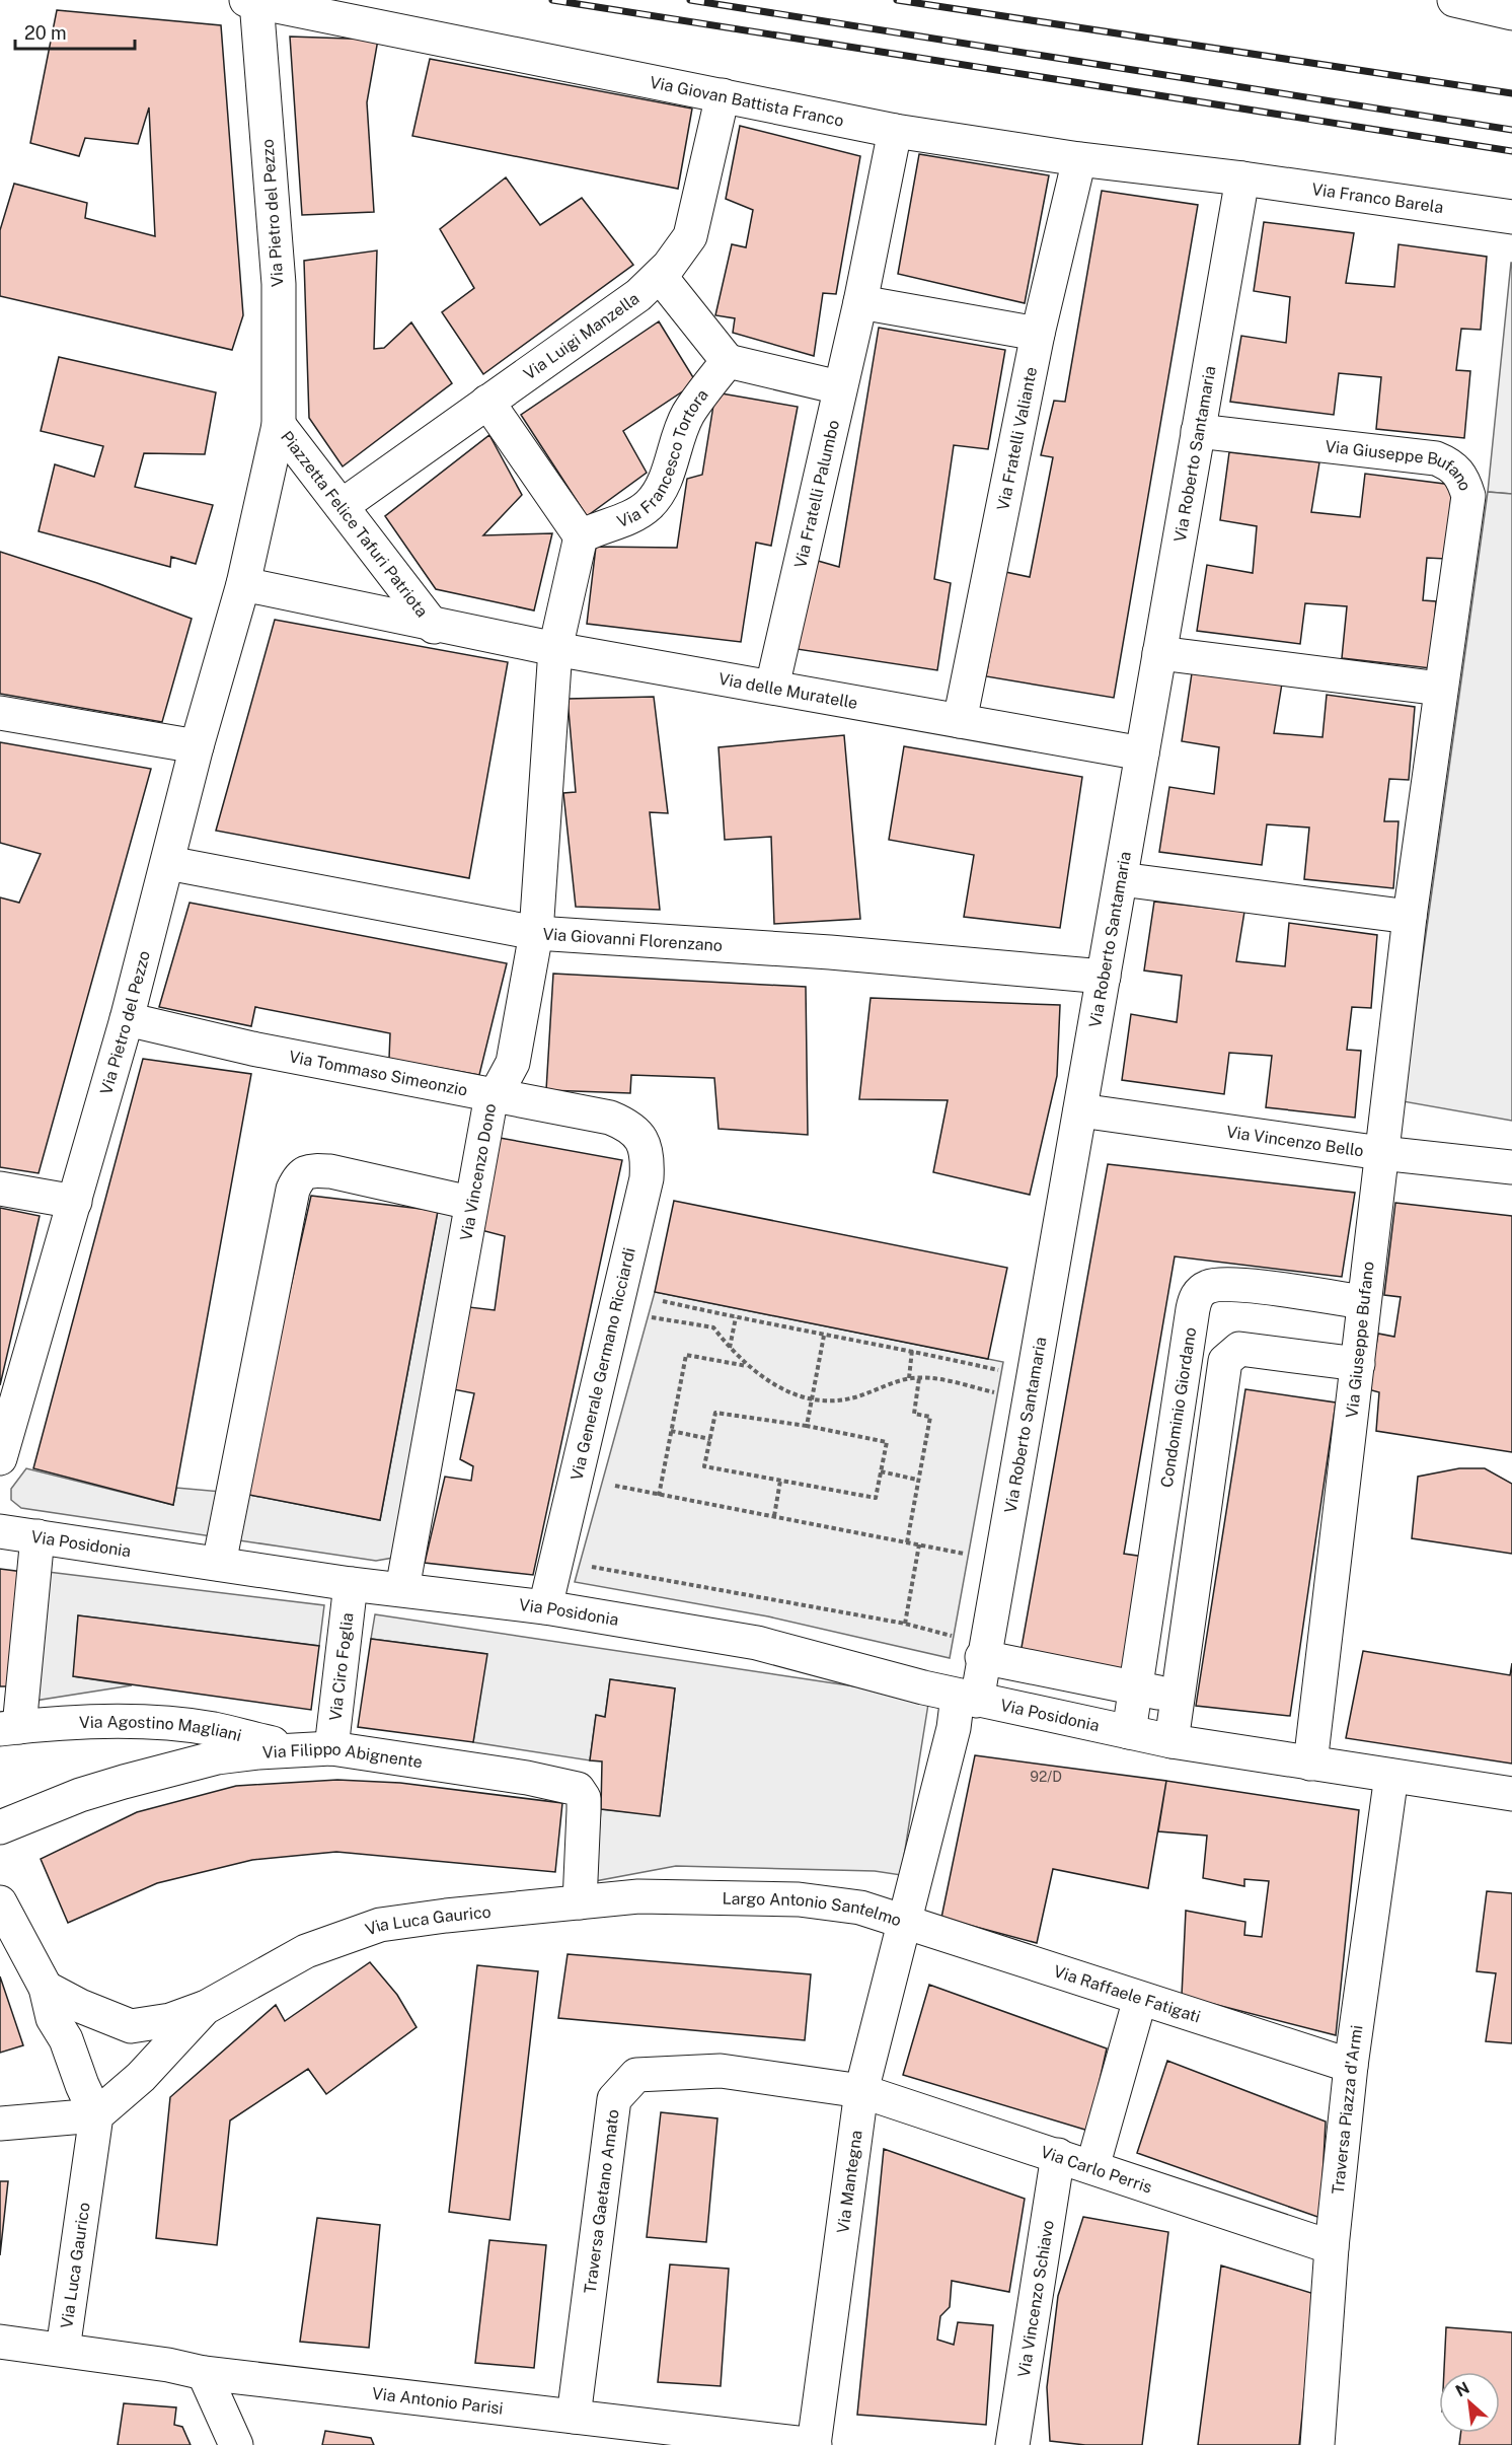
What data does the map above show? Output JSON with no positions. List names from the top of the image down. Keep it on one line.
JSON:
{"streets":{"street":["Via Giovan Battista Franco","Via Franco Barela","Via Pietro del Pezzo","Via Luigi Manzella","Via Fratelli Valiante","Via Francesco Tortora","Via Roberto Santamaria","Via Giuseppe Bufano","Via Fratelli Palumbo","Piazzetta Felice Tafuri Patriota","Via delle Muratelle","Via Giovanni Florenzano","Via Tommaso Simeonzio","Via Vincenzo Bello","Via Vincenzo Dono","Via Generale Germano Ricciardi","Condominio Giordano","Via Posidonia","Via Ciro Foglia","Via Agostino Magliani","Via Filippo Abignente","Largo Antonio Santelmo","Via Luca Gaurico","Via Raffaele Fatigati","Traversa Piazza d'Armi","Via Carlo Perris","Via Mantegna","Traversa Gaetano Amato","Via Vincenzo Schiavo","Via Antonio Parisi"]},"crossings":[["Via Giovan Battista Franco","Via Franco Barela"],["Via Giovan Battista Franco","Via Pietro del Pezzo"],["Via Giovan Battista Franco","Via Luigi Manzella"],["Via Giovan Battista Franco","Via Fratelli Valiante"],["Via Giovan Battista Franco","Via Roberto Santamaria"],["Via Giovan Battista Franco","Via Fratelli Palumbo"],["Via Franco Barela","Via Roberto Santamaria"],["Via Pietro del Pezzo","Piazzetta Felice Tafuri Patriota"],["Via Pietro del Pezzo","Via Giovanni Florenzano"],["Via Pietro del Pezzo","Via Tommaso Simeonzio"],["Via Luigi Manzella","Piazzetta Felice Tafuri Patriota"],["Via Fratelli Valiante","Via delle Muratelle"],["Via Roberto Santamaria","Via Giuseppe Bufano"],["Via Roberto Santamaria","Via delle Muratelle"],["Via Roberto Santamaria","Via Giovanni Florenzano"],["Via Roberto Santamaria","Via Vincenzo Bello"],["Via Roberto Santamaria","Via Posidonia"],["Via Roberto Santamaria","Largo Antonio Santelmo"],["Via Giuseppe Bufano","Via Vincenzo Bello"],["Via Giuseppe Bufano","Condominio Giordano"],["Via Giuseppe Bufano","Via Posidonia"],["Via Fratelli Palumbo","Via delle Muratelle"],["Piazzetta Felice Tafuri Patriota","Via delle Muratelle"],["Via delle Muratelle","Via Vincenzo Dono"],["Via Giovanni Florenzano","Via Vincenzo Dono"],["Via Tommaso Simeonzio","Via Vincenzo Dono"],["Via Tommaso Simeonzio","Via Generale Germano Ricciardi"],["Via Vincenzo Dono","Via Posidonia"],["Via Generale Germano Ricciardi","Via Posidonia"],["Via Posidonia","Via Ciro Foglia"],["Via Posidonia","Via Agostino Magliani"],["Via Posidonia","Largo Antonio Santelmo"],["Via Posidonia","Traversa Piazza d'Armi"],["Via Ciro Foglia","Via Filippo Abignente"],["Via Agostino Magliani","Via Filippo Abignente"],["Via Filippo Abignente","Via Luca Gaurico"],["Largo Antonio Santelmo","Via Luca Gaurico"],["Largo Antonio Santelmo","Via Raffaele Fatigati"],["Largo Antonio Santelmo","Via Mantegna"],["Via Luca Gaurico","Via Antonio Parisi"],["Via Raffaele Fatigati","Traversa Piazza d'Armi"],["Via Raffaele Fatigati","Via Mantegna"],["Traversa Piazza d'Armi","Via Carlo Perris"],["Via Carlo Perris","Via Mantegna"],["Via Carlo Perris","Traversa Gaetano Amato"],["Via Carlo Perris","Via Vincenzo Schiavo"],["Via Mantegna","Traversa Gaetano Amato"],["Via Mantegna","Via Antonio Parisi"],["Traversa Gaetano Amato","Via Antonio Parisi"]],"house_numbers":["92/D"],"scale_bar":"20 m","north":"top left"}
